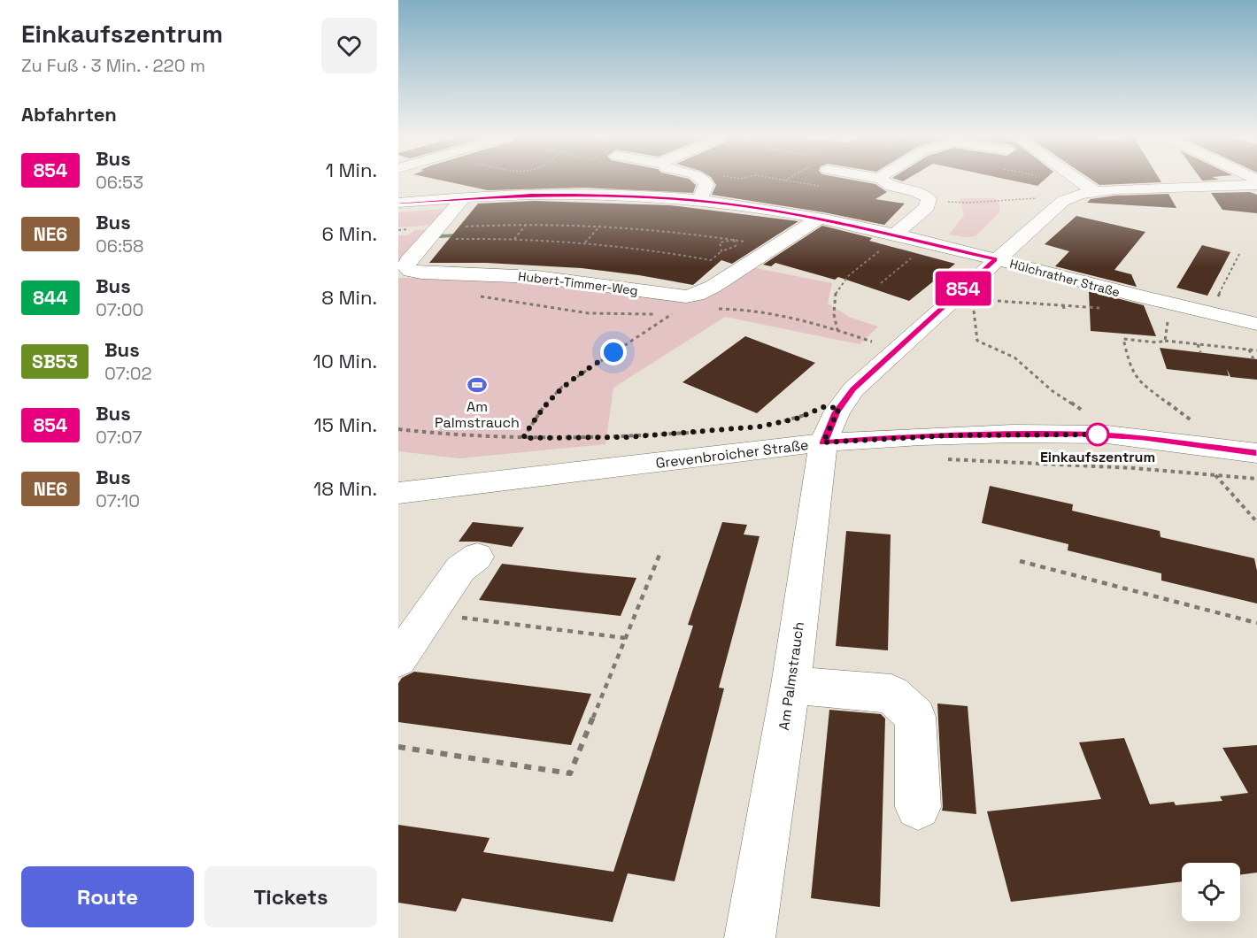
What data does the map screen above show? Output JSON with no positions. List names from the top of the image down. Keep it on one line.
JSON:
{"streets":{"street":["Hülchrather Straße","Hubert-Timmer-Weg","Grevenbroicher Straße","Am Palmstrauch"]},"crossings":[["Hülchrather Straße","Hubert-Timmer-Weg"],["Grevenbroicher Straße","Am Palmstrauch"]],"places":{"sports":["Am Palmstrauch"],"other":["Einkaufszentrum"]},"lines":["bus line 854"],"page":{"heading":[["Einkaufszentrum","Zu Fuß · 3 Min. · 220 m"],"Abfahrten"],"on_map":"854","list":[{"mark":"854","name":"Bus","note":"06:53","value":"1 Min."},{"mark":"NE6","name":"Bus","note":"06:58","value":"6 Min."},{"mark":"844","name":"Bus","note":"07:00","value":"8 Min."},{"mark":"SB53","name":"Bus","note":"07:02","value":"10 Min."},{"mark":"854","name":"Bus","note":"07:07","value":"15 Min."},{"mark":"NE6","name":"Bus","note":"07:10","value":"18 Min."}],"buttons":["Route","Tickets"]}}
